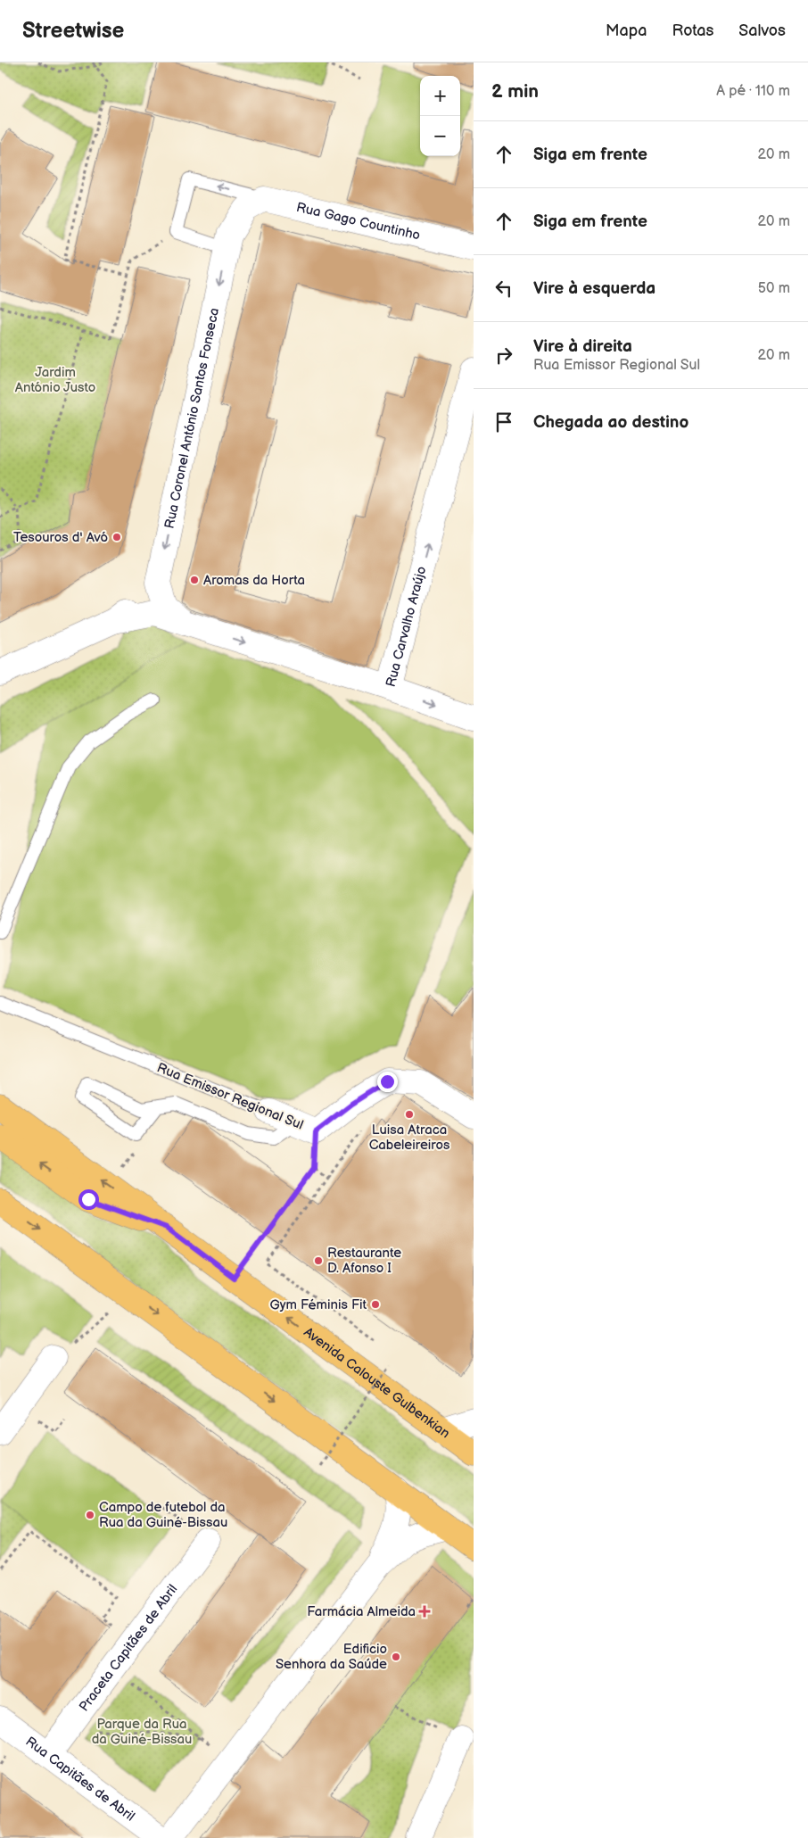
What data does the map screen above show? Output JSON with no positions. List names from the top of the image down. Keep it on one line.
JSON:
{"streets":{"main road":["Avenida Calouste Gulbenkian"],"street":["Rua Gago Countinho","Rua Coronel António Santos Fonseca","Rua Carvalho Araújo","Rua Emissor Regional Sul","Praceta Capitães de Abril","Rua Capitães de Abril"]},"crossings":[["Rua Gago Countinho","Rua Coronel António Santos Fonseca"],["Rua Coronel António Santos Fonseca","Rua Carvalho Araújo"],["Praceta Capitães de Abril","Rua Capitães de Abril"]],"one_way":["Rua Coronel António Santos Fonseca"],"parks":["Jardim António Justo","Parque da Rua da Guiné-Bissau"],"places":{"other":["Tesouros d' Avó","Aromas da Horta","Luisa Atraca Cabeleireiros","Restaurante D. Afonso I","Gym Féminis Fit","Campo de futebol da Rua da Guiné-Bissau","Edificio Senhora da Saúde"],"health":["Farmácia Almeida"]},"page":{"header":"Streetwise","nav":["Mapa","Rotas","Salvos"],"heading":["2 min","A pé · 110 m"],"map_buttons":["+","−"],"list":[["Siga em frente","20 m"],["Siga em frente","20 m"],["Vire à esquerda","50 m"],["Vire à direita","Rua Emissor Regional Sul","20 m"],"Chegada ao destino"]}}
